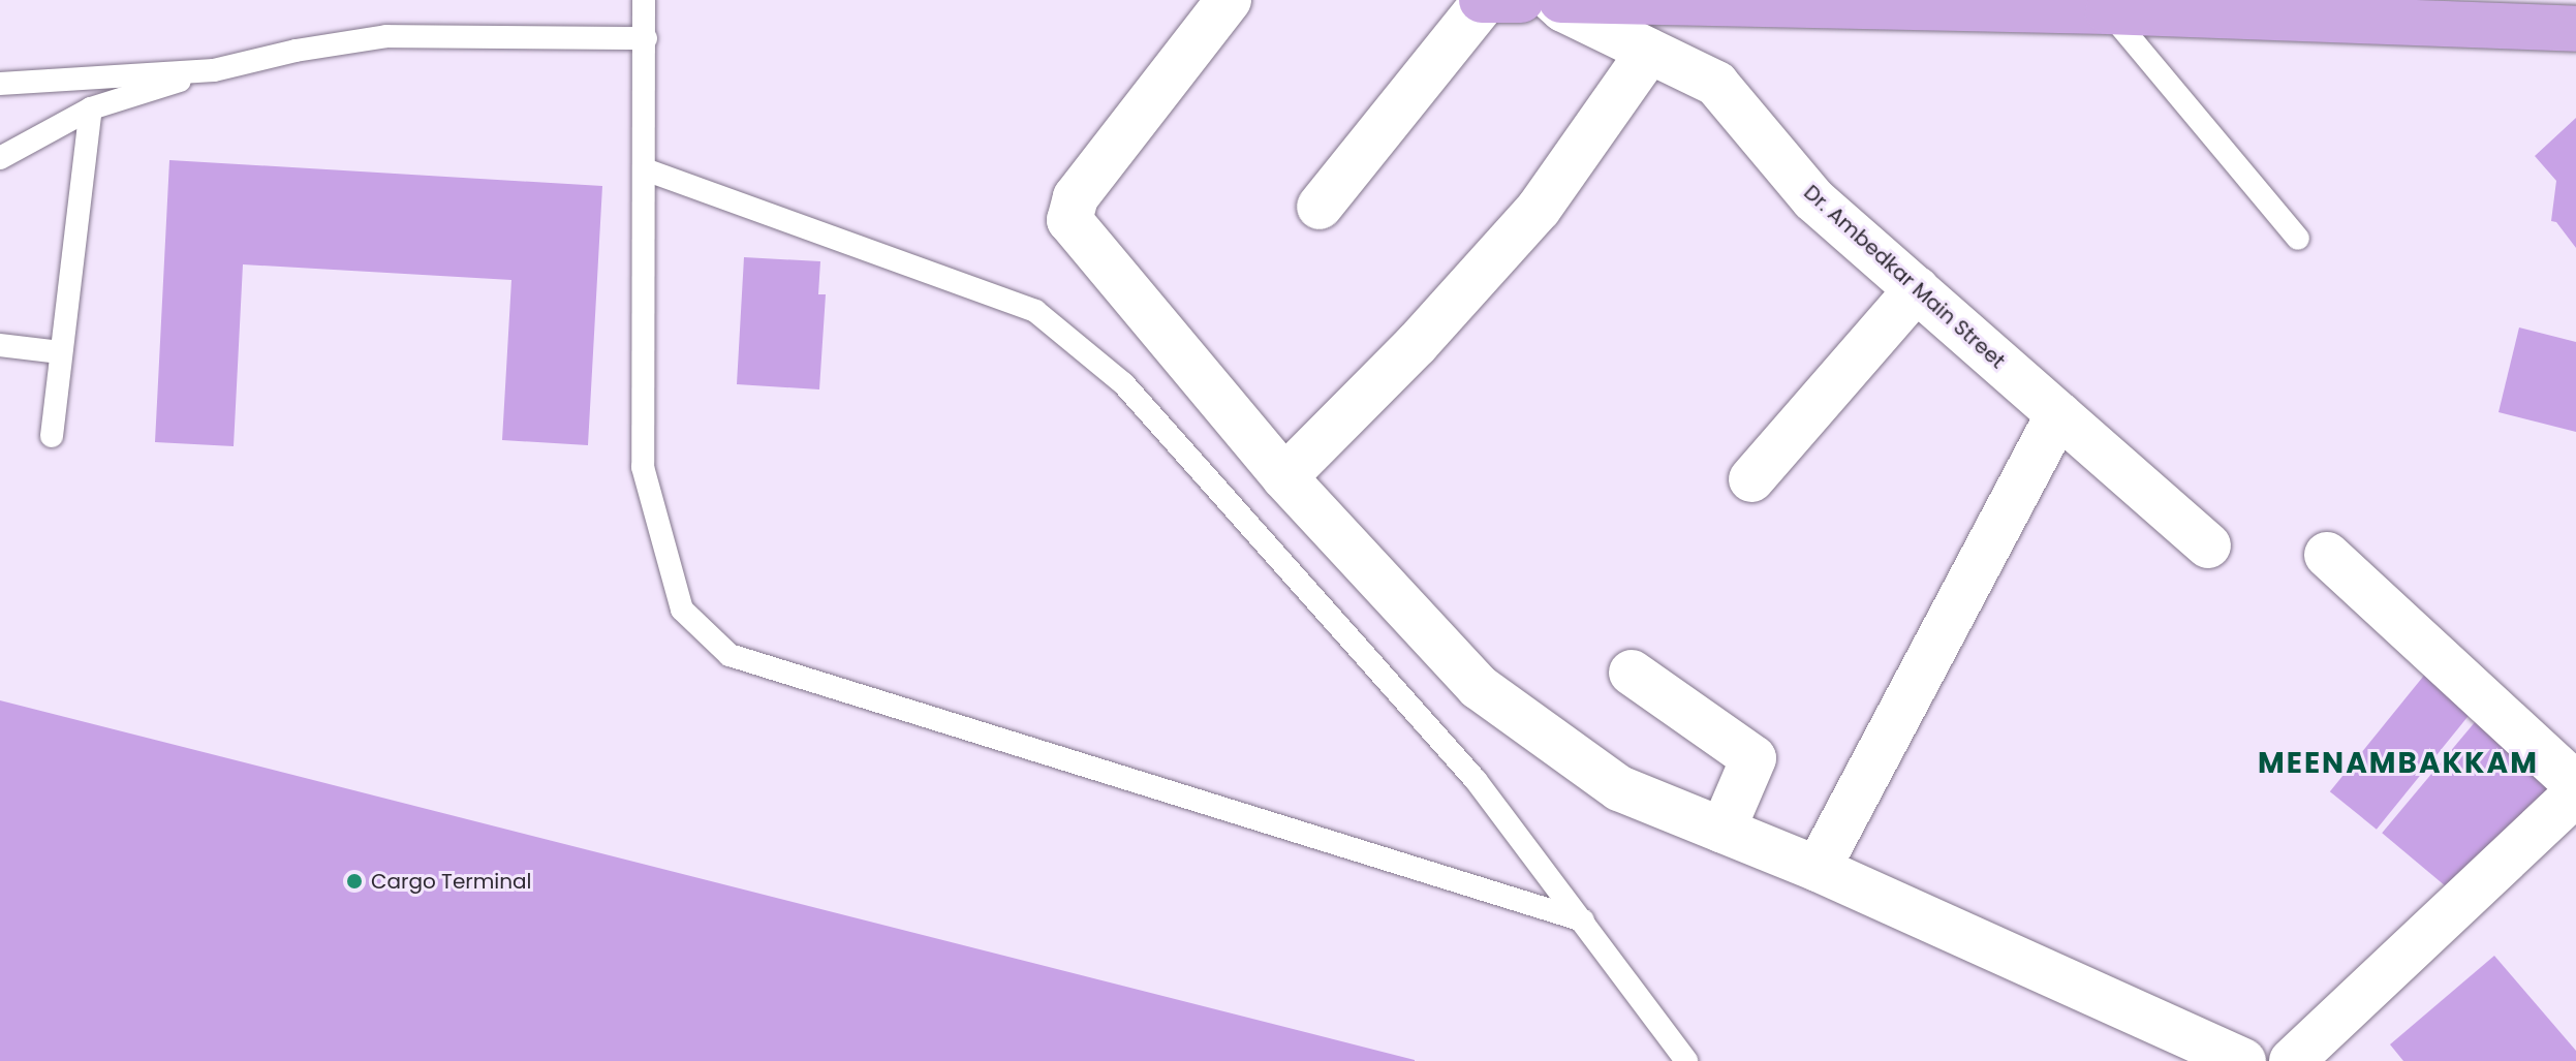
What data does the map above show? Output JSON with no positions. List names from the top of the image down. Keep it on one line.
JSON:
{"streets":{"street":["Dr. Ambedkar Main Street"]},"districts":["MEENAMBAKKAM"],"places":["Cargo Terminal"]}
